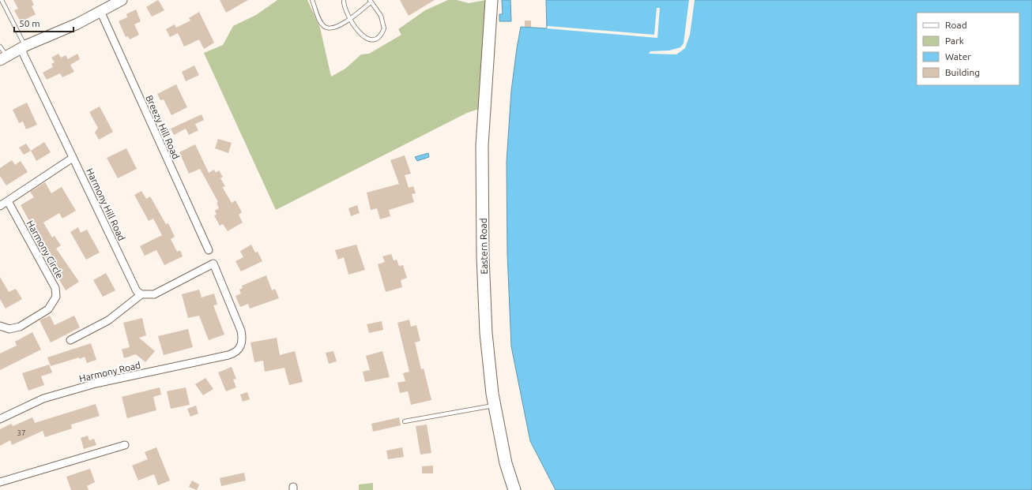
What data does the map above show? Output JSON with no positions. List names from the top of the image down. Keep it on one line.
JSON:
{"streets":{"highway":["Eastern Road"],"street":["Breezy Hill Road","Harmony Hill Road","Harmony Circle","Harmony Road"]},"crossings":[["Harmony Hill Road","Harmony Road"]],"house_numbers":["37"],"legend":["Road","Park","Water","Building"],"scale_bar":"50 m"}
